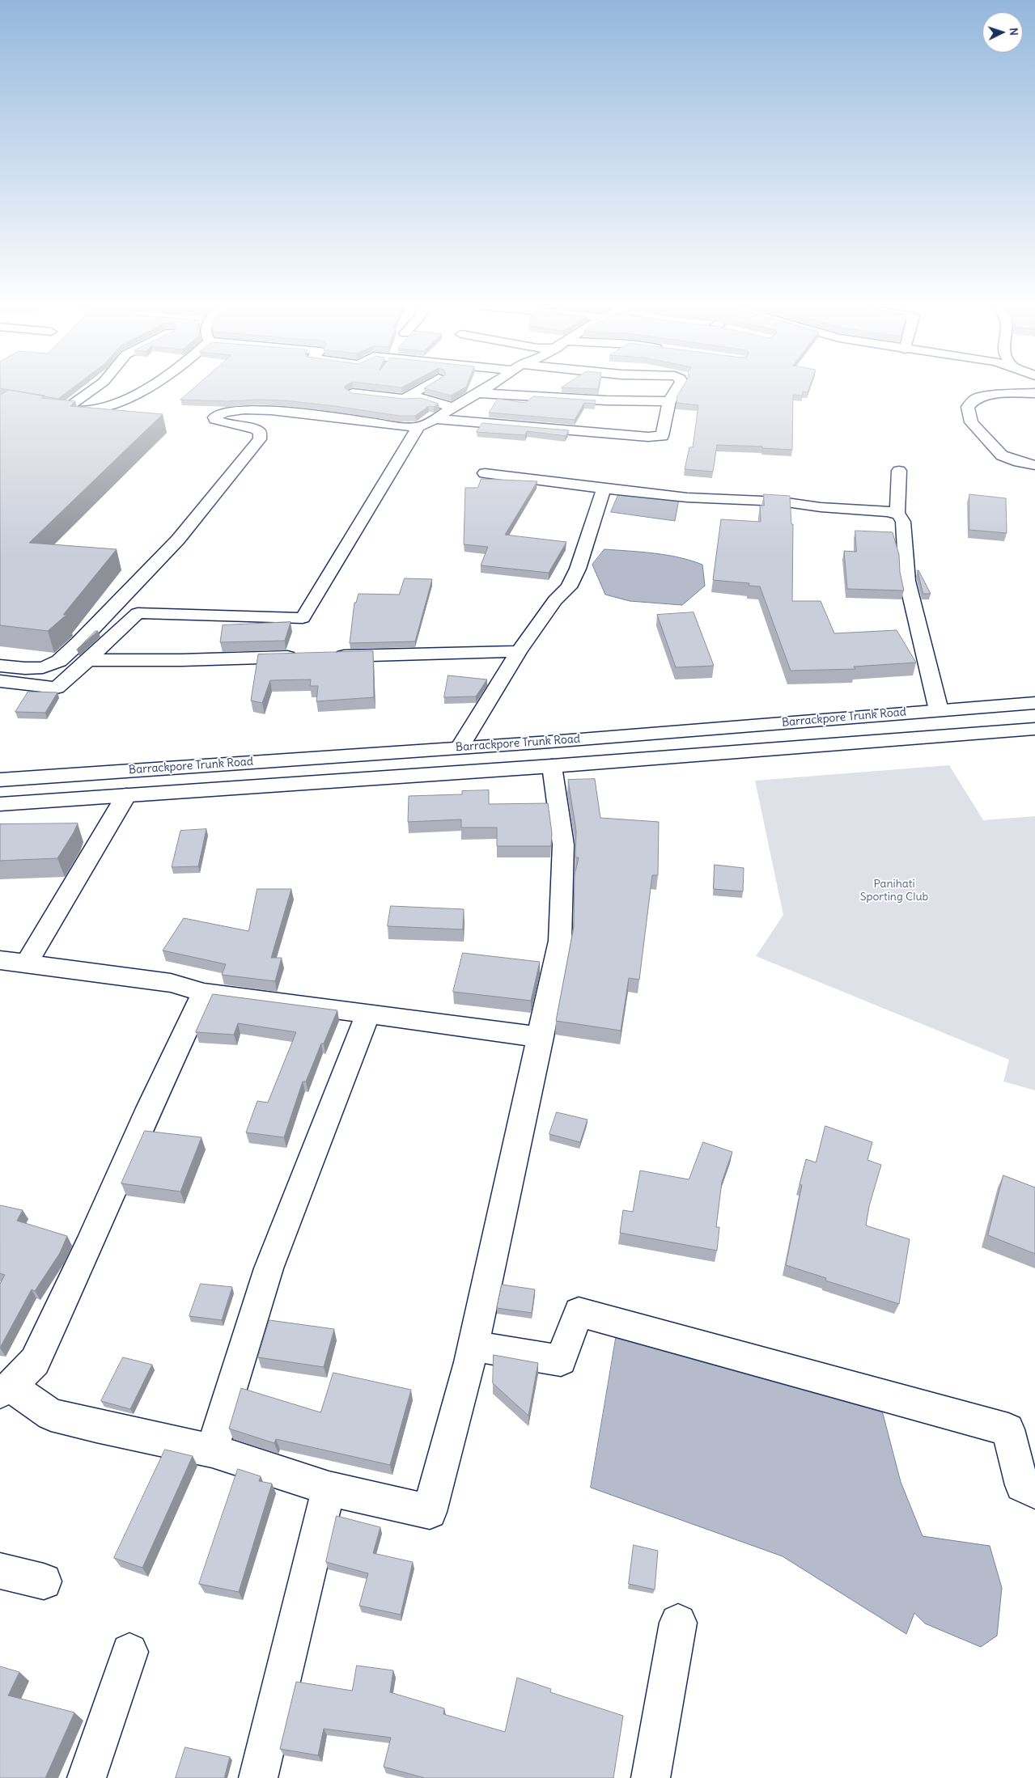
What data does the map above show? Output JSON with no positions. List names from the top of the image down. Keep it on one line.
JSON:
{"streets":{"street":["Barrackpore Trunk Road"]},"parks":["Panihati Sporting Club"],"north":"right"}
